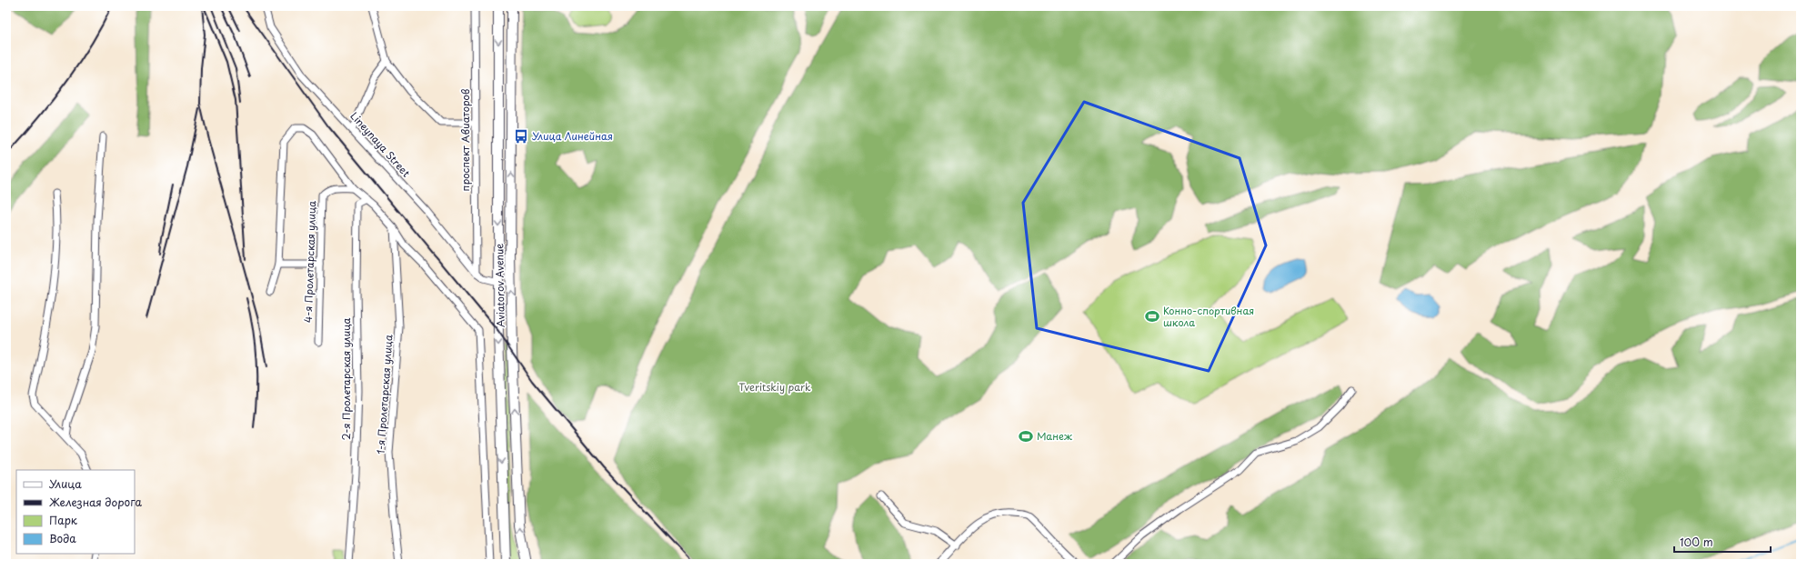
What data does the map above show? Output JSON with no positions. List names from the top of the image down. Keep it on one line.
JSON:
{"streets":{"main road":["Aviatorov Avenue"],"street":["проспект Авиаторов","Lineynaya Street","4-я Пролетарская улица","2-я Пролетарская улица","1-я Пролетарская улица"]},"crossings":[["проспект Авиаторов","Lineynaya Street"],["Lineynaya Street","Aviatorov Avenue"]],"parks":["Tveritskiy park"],"places":{"bus stop":["Улица Линейная"],"sports":["Конно-спортивная школа","Манеж"]},"legend":["Улица","Железная дорога","Парк","Вода"],"scale_bar":"100 m"}
